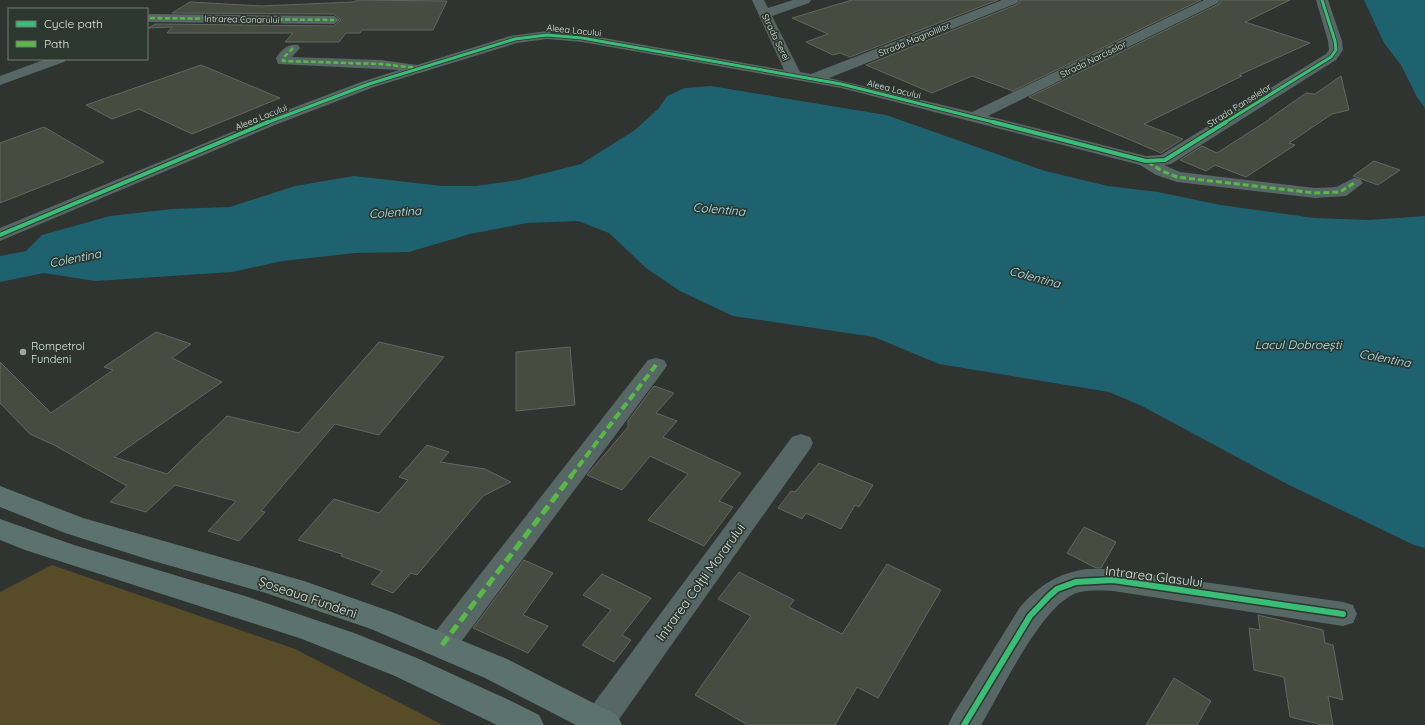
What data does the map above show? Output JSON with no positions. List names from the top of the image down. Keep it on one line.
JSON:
{"streets":{"main road":["Șoseaua Fundeni"],"street":["Intrarea Canarului","Aleea Lacului","Strada Serei","Strada Magnoliilor","Strada Narciselor","Strada Panselelor","Intrarea Glasului","Intrarea Colții Morarului"]},"crossings":[["Aleea Lacului","Strada Serei"],["Aleea Lacului","Strada Magnoliilor"],["Aleea Lacului","Strada Narciselor"],["Aleea Lacului","Strada Panselelor"],["Intrarea Colții Morarului","Șoseaua Fundeni"]],"water":["Colentina","Lacul Dobroești"],"places":["Rompetrol Fundeni"],"legend":["Cycle path","Path"]}
